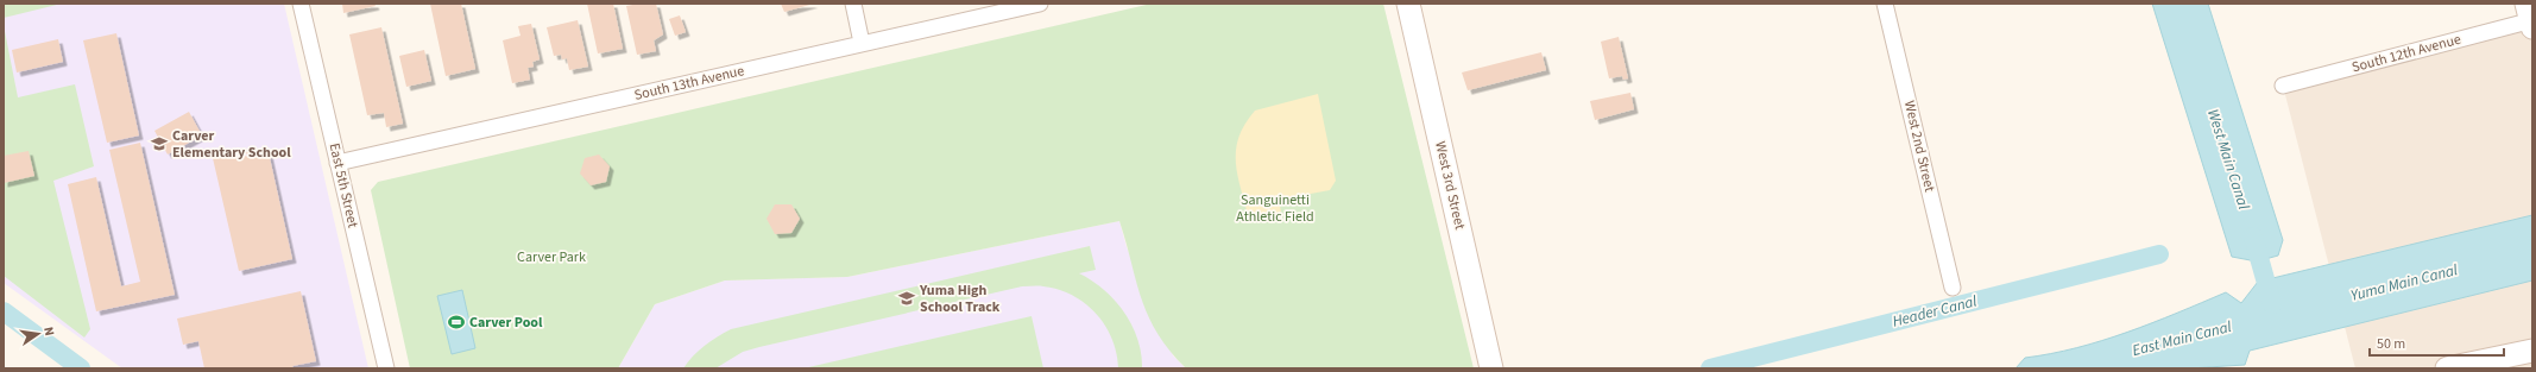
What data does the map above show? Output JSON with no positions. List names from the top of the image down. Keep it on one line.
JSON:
{"streets":{"street":["South 12th Avenue","South 13th Avenue","West 2nd Street","East 5th Street","West 3rd Street"]},"crossings":[["South 13th Avenue","East 5th Street"]],"water":["West Main Canal","Yuma Main Canal","Header Canal","East Main Canal"],"parks":["Sanguinetti Athletic Field","Carver Park"],"places":{"school or university":["Carver Elementary School","Yuma High School Track"],"sports":["Carver Pool"]},"scale_bar":"50 m","north":"right"}
